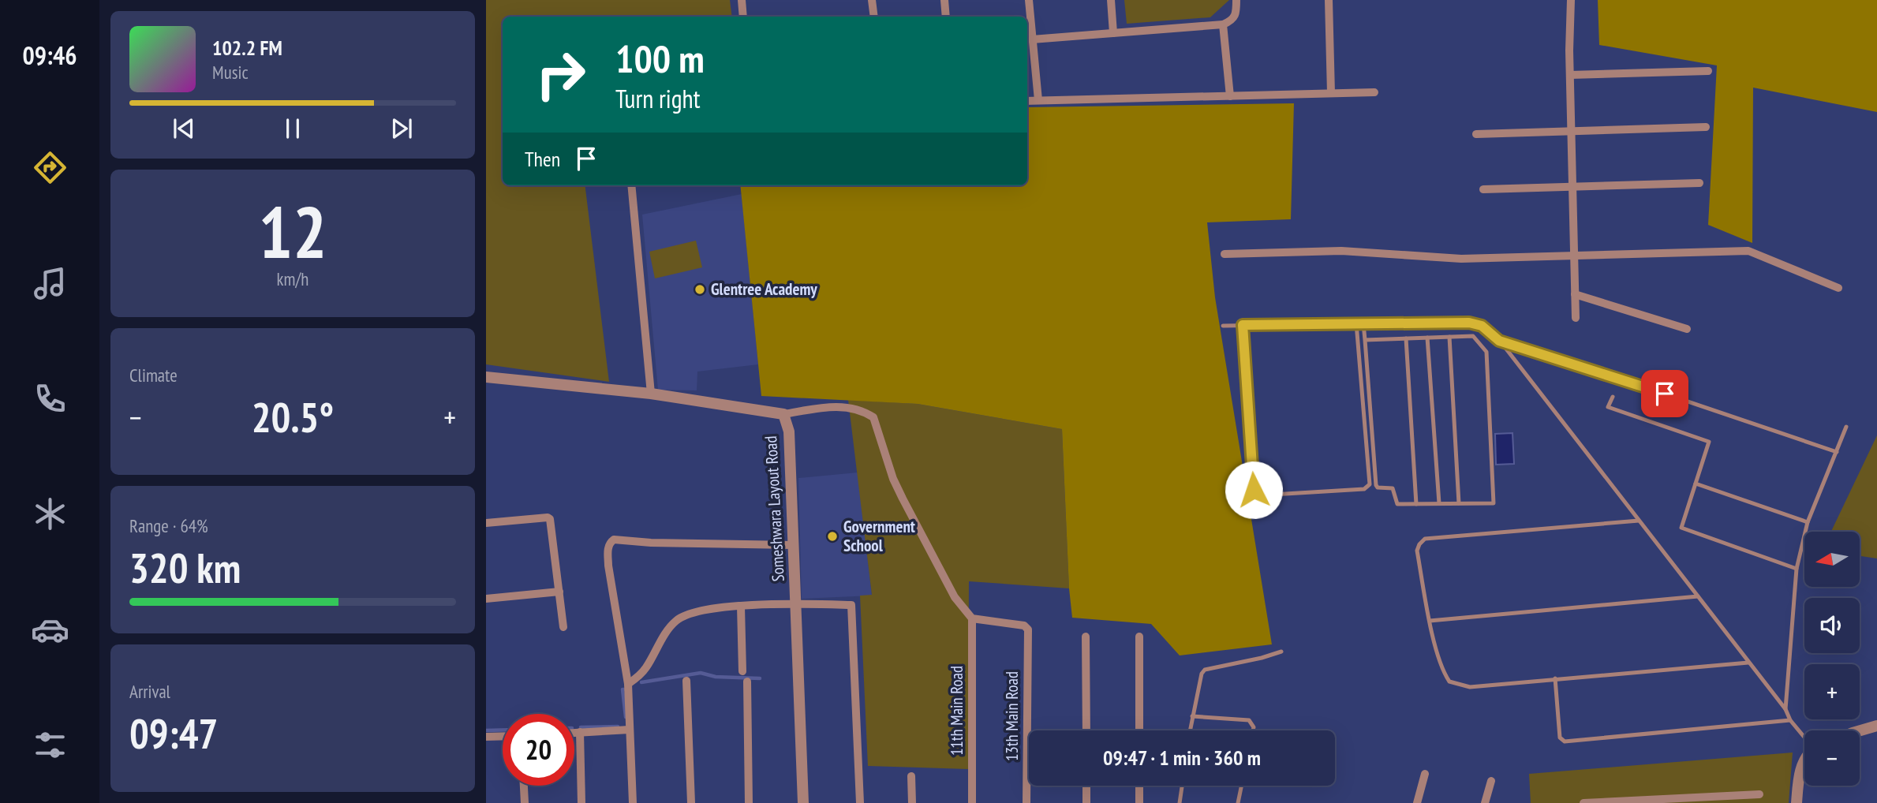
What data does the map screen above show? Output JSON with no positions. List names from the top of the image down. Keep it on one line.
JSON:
{"streets":{"street":["Someshwara Layout Road","11th Main Road","13th Main Road"]},"crossings":[["11th Main Road","13th Main Road"]],"places":["Glentree Academy","Government School"],"north":"left","page":{"tabs":"09:46","turn":["100 m","Turn right"],"song":["102.2 FM","Music"],"then":"Then","tile":[["12","km/h"],"Climate",["Range · 64%","320 km"],["Arrival","09:47"]],"heat":["−","20.5°","+"],"map_buttons":["+","−"],"limit":"20","trip":"09:47 · 1 min · 360 m"}}
